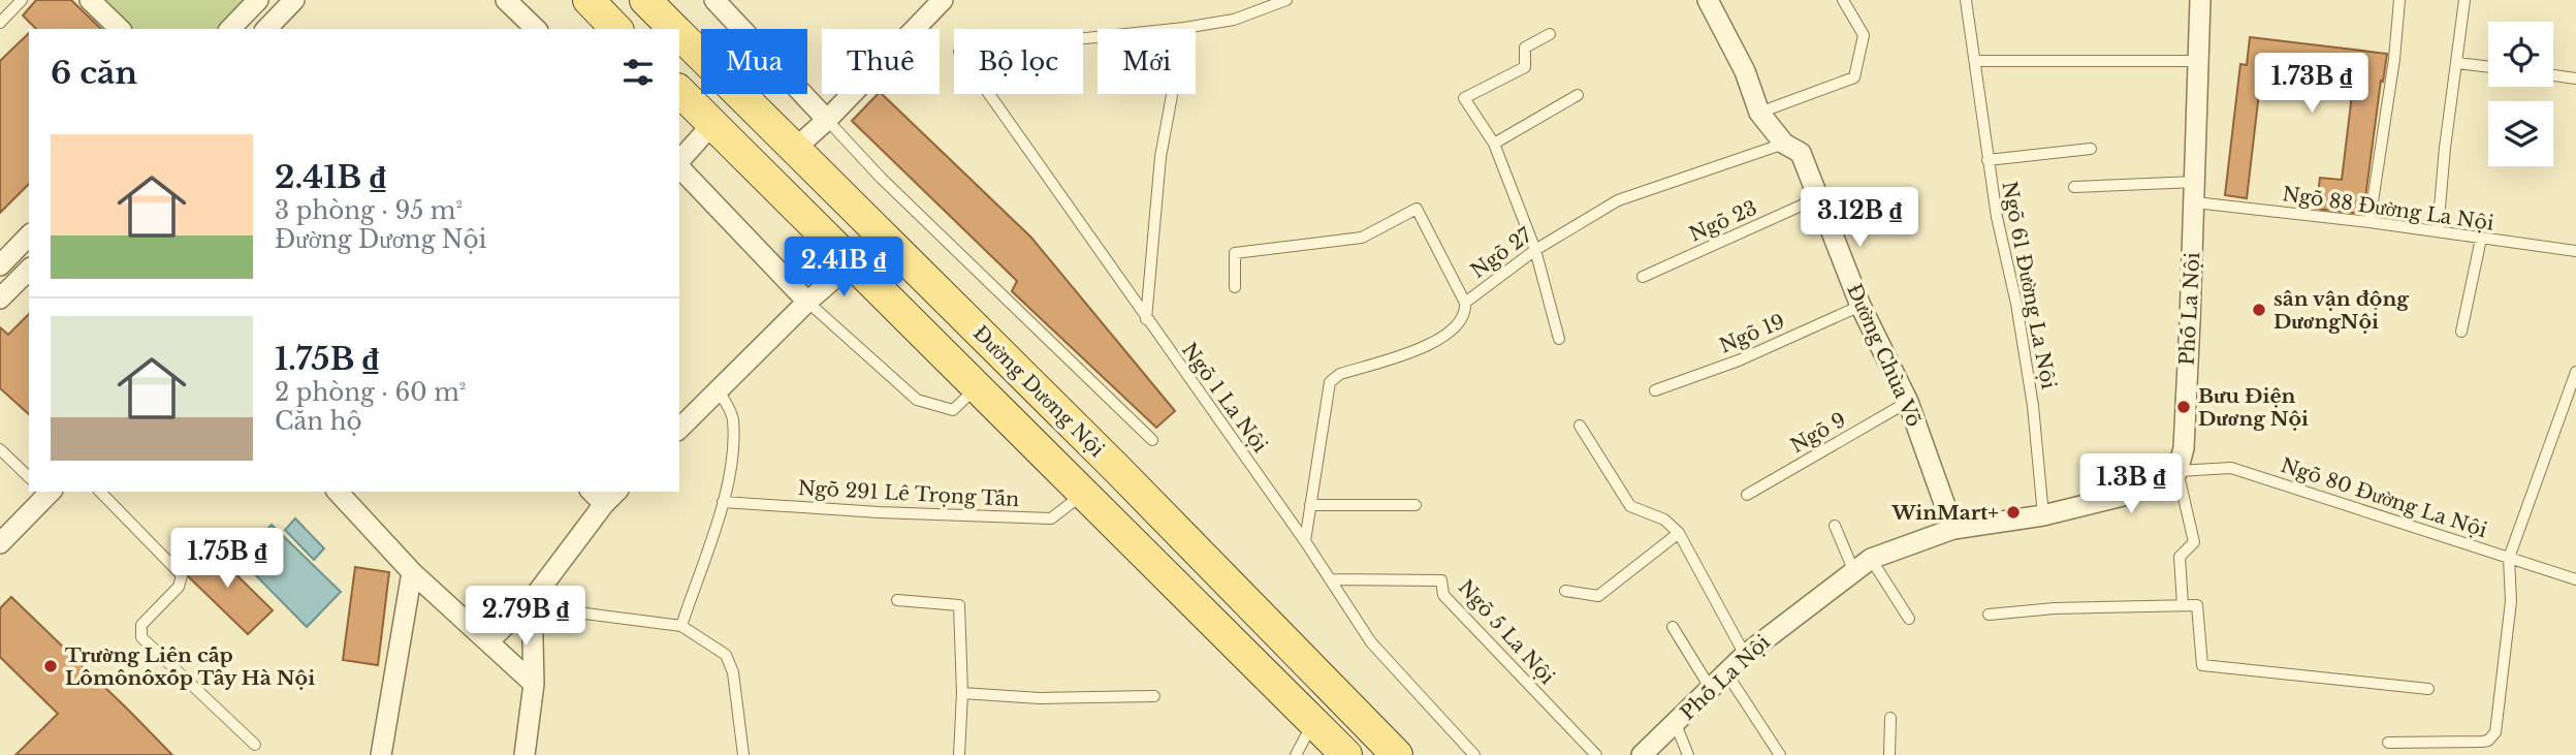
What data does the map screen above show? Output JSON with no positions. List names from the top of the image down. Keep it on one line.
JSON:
{"streets":{"main road":["Đường Dương Nội"],"street":["Phố La Nội","Đường Chùa Võ"],"lane":["Ngõ 88 Đường La Nội","Ngõ 23","Ngõ 27","Ngõ 61 Đường La Nội","Ngõ 19","Ngõ 1 La Nội","Ngõ 9","Ngõ 291 Lê Trọng Tấn","Ngõ 80 Đường La Nội","Ngõ 5 La Nội"]},"crossings":[["Ngõ 88 Đường La Nội","Phố La Nội"],["Ngõ 23","Đường Chùa Võ"],["Ngõ 27","Đường Chùa Võ"],["Ngõ 61 Đường La Nội","Phố La Nội"],["Phố La Nội","Đường Chùa Võ"],["Phố La Nội","Ngõ 80 Đường La Nội"],["Ngõ 19","Đường Chùa Võ"],["Đường Chùa Võ","Ngõ 9"],["Đường Dương Nội","Ngõ 291 Lê Trọng Tấn"],["Ngõ 1 La Nội","Ngõ 5 La Nội"]],"places":["sân vận động DươngNội","Bưu Điện Dương Nội","WinMart+","Trường Liên cấp Lômônôxốp Tây Hà Nội"],"page":{"chip":["Mua","Thuê","Bộ lọc","Mới"],"heading":"6 căn","price":["1.73B ₫","3.12B ₫","2.41B ₫","1.3B ₫","1.75B ₫","2.79B ₫"],"list":[{"name":"2.41B ₫","note":"3 phòng · 95 m² · Đường Dương Nội"},{"name":"1.75B ₫","note":"2 phòng · 60 m² · Căn hộ"}]}}
